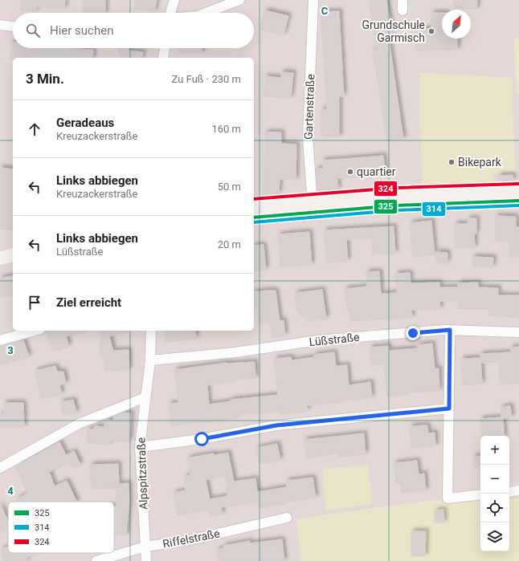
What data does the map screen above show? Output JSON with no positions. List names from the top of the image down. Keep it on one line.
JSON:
{"streets":{"street":["Gartenstraße","Lüßstraße","Alpspitzstraße","Riffelstraße"]},"crossings":[["Lüßstraße","Alpspitzstraße"],["Alpspitzstraße","Riffelstraße"]],"places":["Grundschule Garmisch","Bikepark","quartier"],"lines":["transit line 324","transit line 325","transit line 314"],"legend":["325","314","324"],"north":"top right","page":{"search":"Hier suchen","heading":["3 Min.","Zu Fuß · 230 m"],"list":[["Geradeaus","Kreuzackerstraße","160 m"],["Links abbiegen","Kreuzackerstraße","50 m"],["Links abbiegen","Lüßstraße","20 m"],"Ziel erreicht"],"map_buttons":["+","−"]},"grid":{"columns":["C"],"rows":["3","4"]}}
